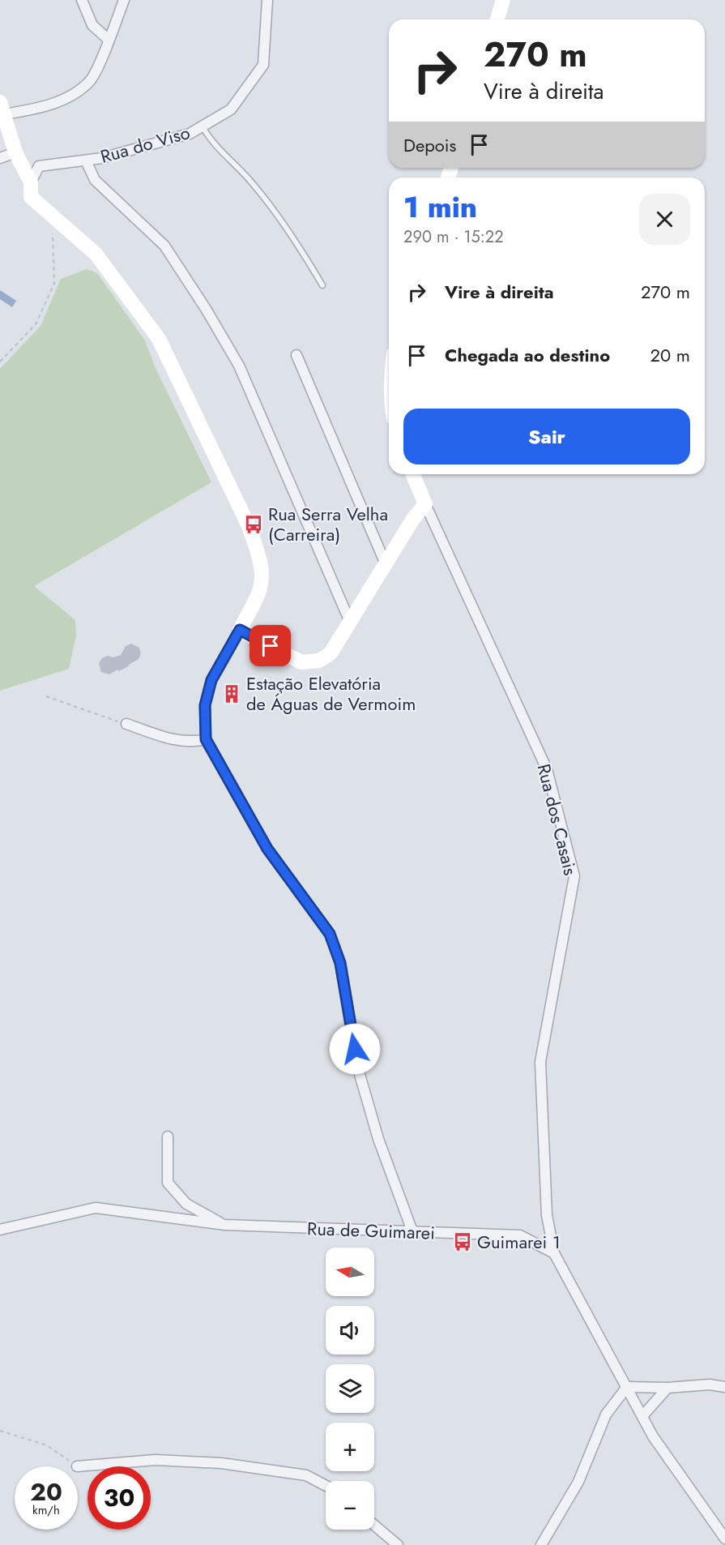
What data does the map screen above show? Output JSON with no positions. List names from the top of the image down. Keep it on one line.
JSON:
{"streets":{"street":["Rua do Viso","Rua dos Casais","Rua de Guimarei"]},"crossings":[["Rua dos Casais","Rua de Guimarei"]],"places":{"bus stop":["Rua Serra Velha (Carreira)","Guimarei 1"],"building":["Estação Elevatória de Águas de Vermoim"]},"north":"left","page":{"turn":["270 m","Vire à direita"],"then":"Depois","heading":["1 min","290 m · 15:22"],"list":[{"name":"Vire à direita","value":"270 m"},{"name":"Chegada ao destino","value":"20 m"}],"buttons":"Sair","map_buttons":["+","−"],"speed":"20 km/h","limit":"30"}}
